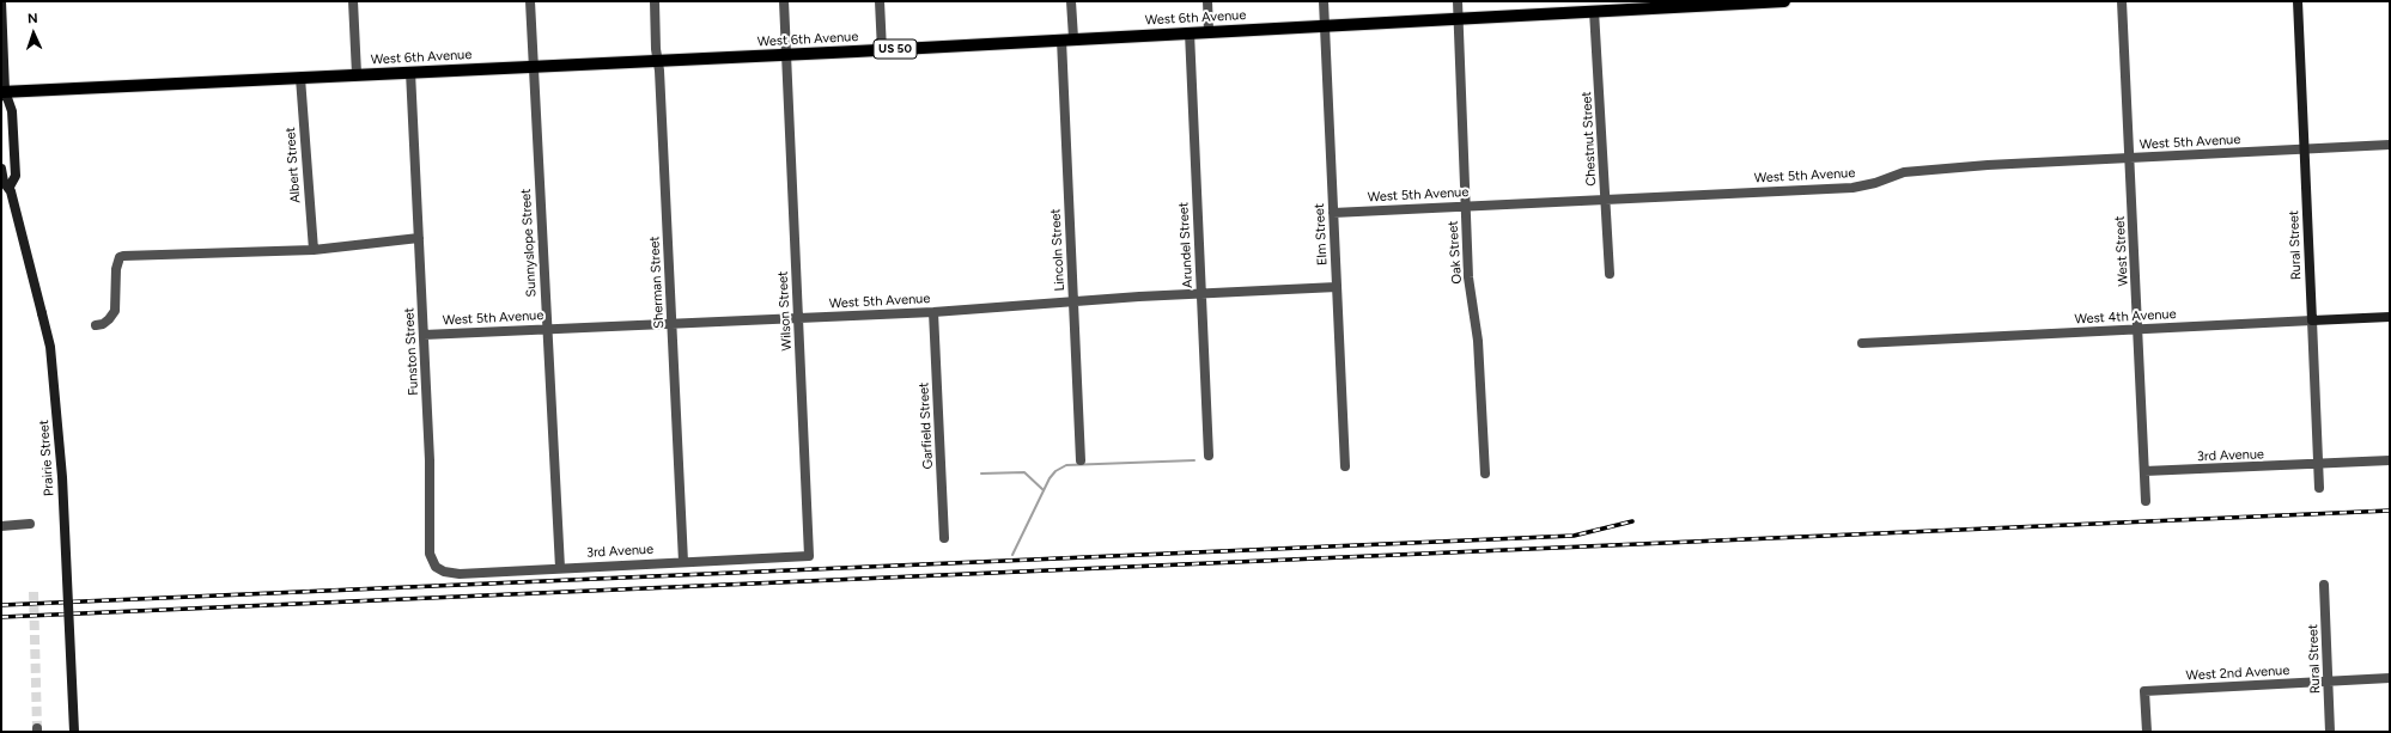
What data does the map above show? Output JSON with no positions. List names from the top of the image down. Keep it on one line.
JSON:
{"streets":{"main road":["West 6th Avenue","US 50","Rural Street","West 4th Avenue","Prairie Street"],"street":["Chestnut Street","West 5th Avenue","Albert Street","Elm Street","Sunnyslope Street","Arundel Street","Lincoln Street","West Street","Oak Street","Sherman Street","Wilson Street","Funston Street","Garfield Street","3rd Avenue","West 2nd Avenue"]},"crossings":[["West 6th Avenue","Chestnut Street"],["West 6th Avenue","Albert Street"],["West 6th Avenue","Elm Street"],["West 6th Avenue","Sunnyslope Street"],["West 6th Avenue","Arundel Street"],["West 6th Avenue","Lincoln Street"],["West 6th Avenue","Oak Street"],["West 6th Avenue","Sherman Street"],["West 6th Avenue","Wilson Street"],["West 6th Avenue","Funston Street"],["West 6th Avenue","Prairie Street"],["Chestnut Street","West 5th Avenue"],["West 5th Avenue","Elm Street"],["West 5th Avenue","Sunnyslope Street"],["West 5th Avenue","Arundel Street"],["West 5th Avenue","Rural Street"],["West 5th Avenue","Lincoln Street"],["West 5th Avenue","West Street"],["West 5th Avenue","Oak Street"],["West 5th Avenue","Sherman Street"],["West 5th Avenue","Wilson Street"],["West 5th Avenue","Funston Street"],["West 5th Avenue","Garfield Street"],["Sunnyslope Street","3rd Avenue"],["Rural Street","West 4th Avenue"],["Rural Street","3rd Avenue"],["Rural Street","West 2nd Avenue"],["West Street","West 4th Avenue"],["West Street","3rd Avenue"],["Sherman Street","3rd Avenue"],["Wilson Street","3rd Avenue"],["Funston Street","3rd Avenue"]],"north":"top"}
